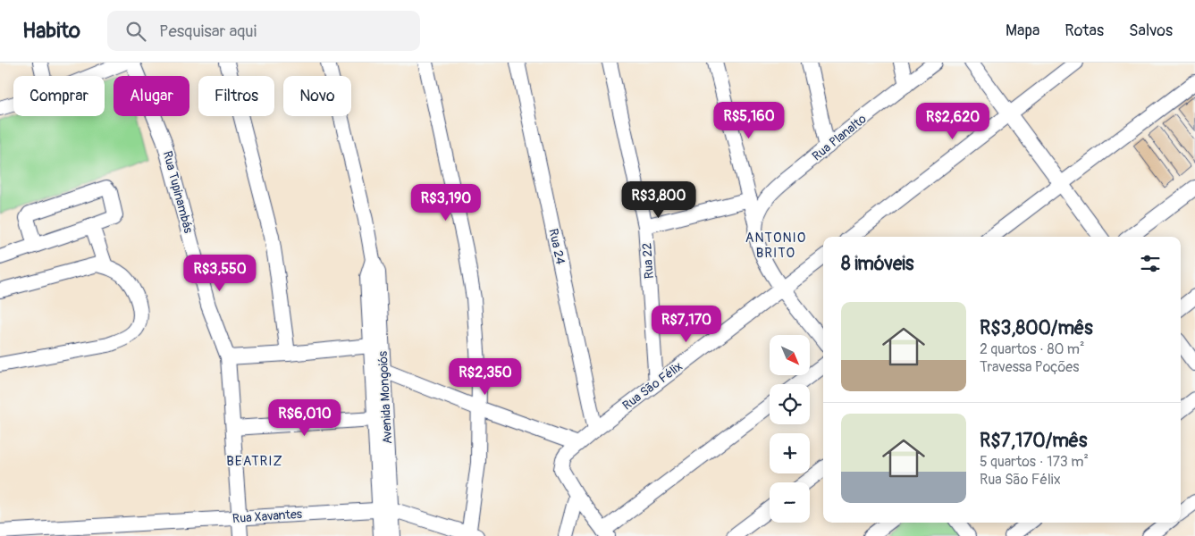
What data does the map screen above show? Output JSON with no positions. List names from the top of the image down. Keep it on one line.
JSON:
{"streets":{"street":["Rua Planalto","Rua Tupinambás","Rua 24","Rua 22","Rua São Félix","Avenida Mongoiós","Rua Xavantes"]},"crossings":[["Rua Tupinambás","Rua Xavantes"],["Rua 24","Rua São Félix"],["Rua 22","Rua São Félix"],["Avenida Mongoiós","Rua Xavantes"]],"districts":["ANTONIO BRITO","BEATRIZ"],"north":"bottom right","page":{"header":"Habito","search":"Pesquisar aqui","nav":["Mapa","Rotas","Salvos"],"chip":["Comprar","Alugar","Filtros","Novo"],"price":["R$5,160","R$2,620","R$3,800","R$3,190","R$3,550","R$7,170","R$2,350","R$6,010"],"heading":"8 imóveis","list":[{"name":"R$3,800/mês","note":"2 quartos · 80 m² · Travessa Poções"},{"name":"R$7,170/mês","note":"5 quartos · 173 m² · Rua São Félix"}],"map_buttons":["+","−"]}}
